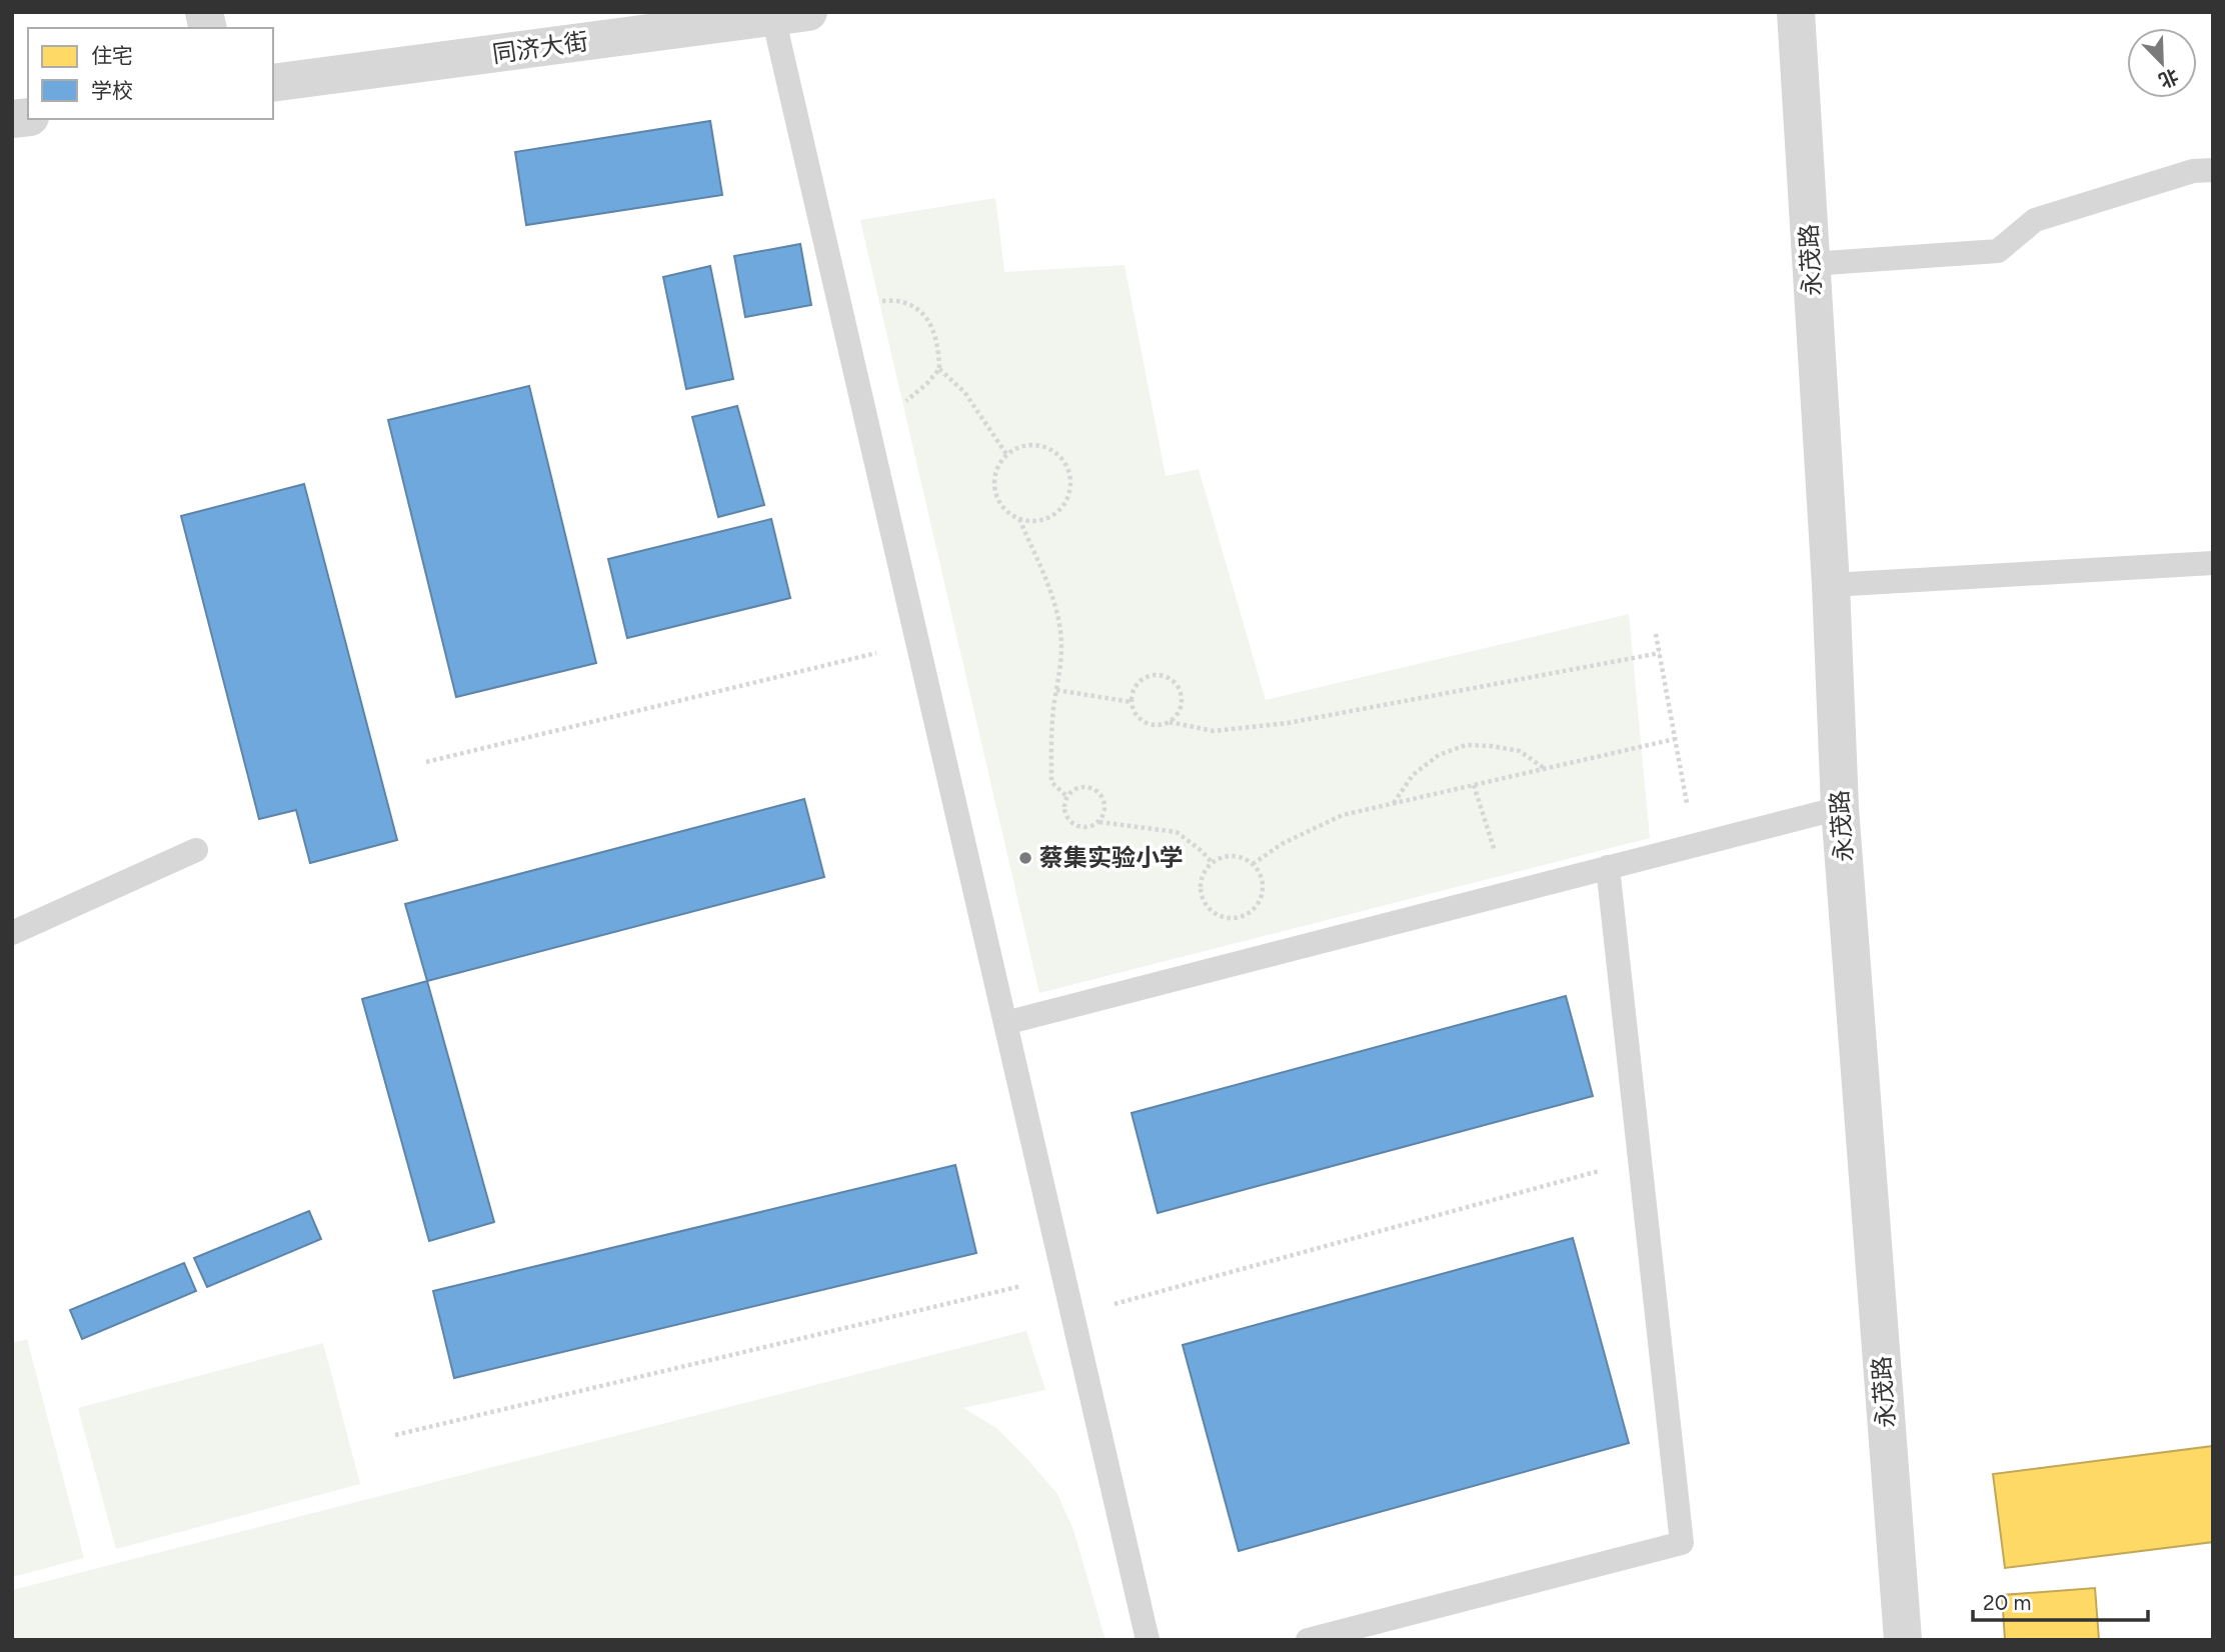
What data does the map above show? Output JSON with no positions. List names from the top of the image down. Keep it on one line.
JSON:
{"streets":{"street":["同济大街","永茂路"]},"places":["蔡集实验小学"],"legend":["住宅","学校"],"scale_bar":"20 m","north":"bottom right"}
